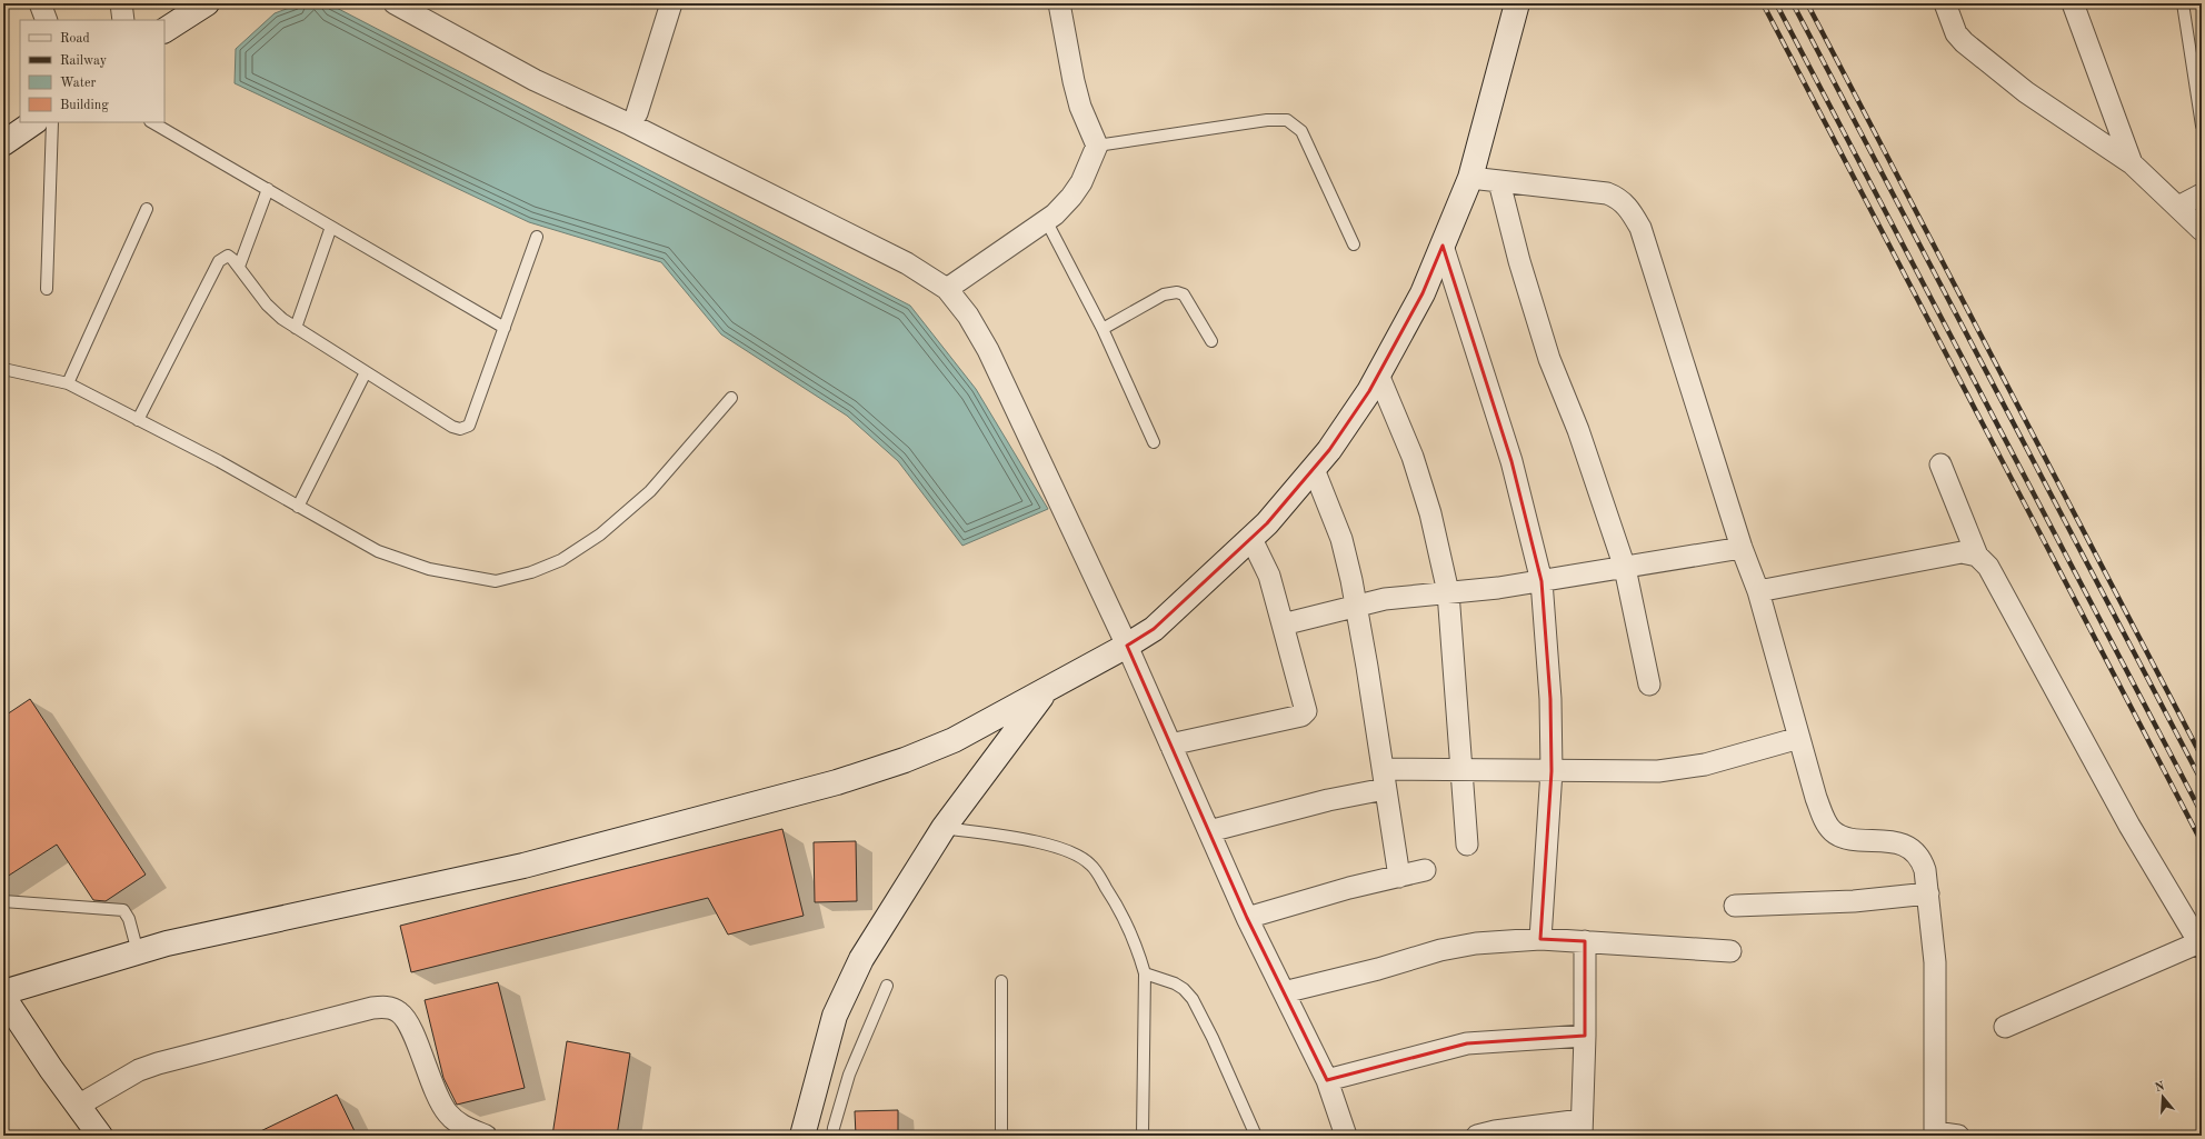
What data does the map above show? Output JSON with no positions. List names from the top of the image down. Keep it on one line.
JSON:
{"legend":["Road","Railway","Water","Building"],"north":"top"}
